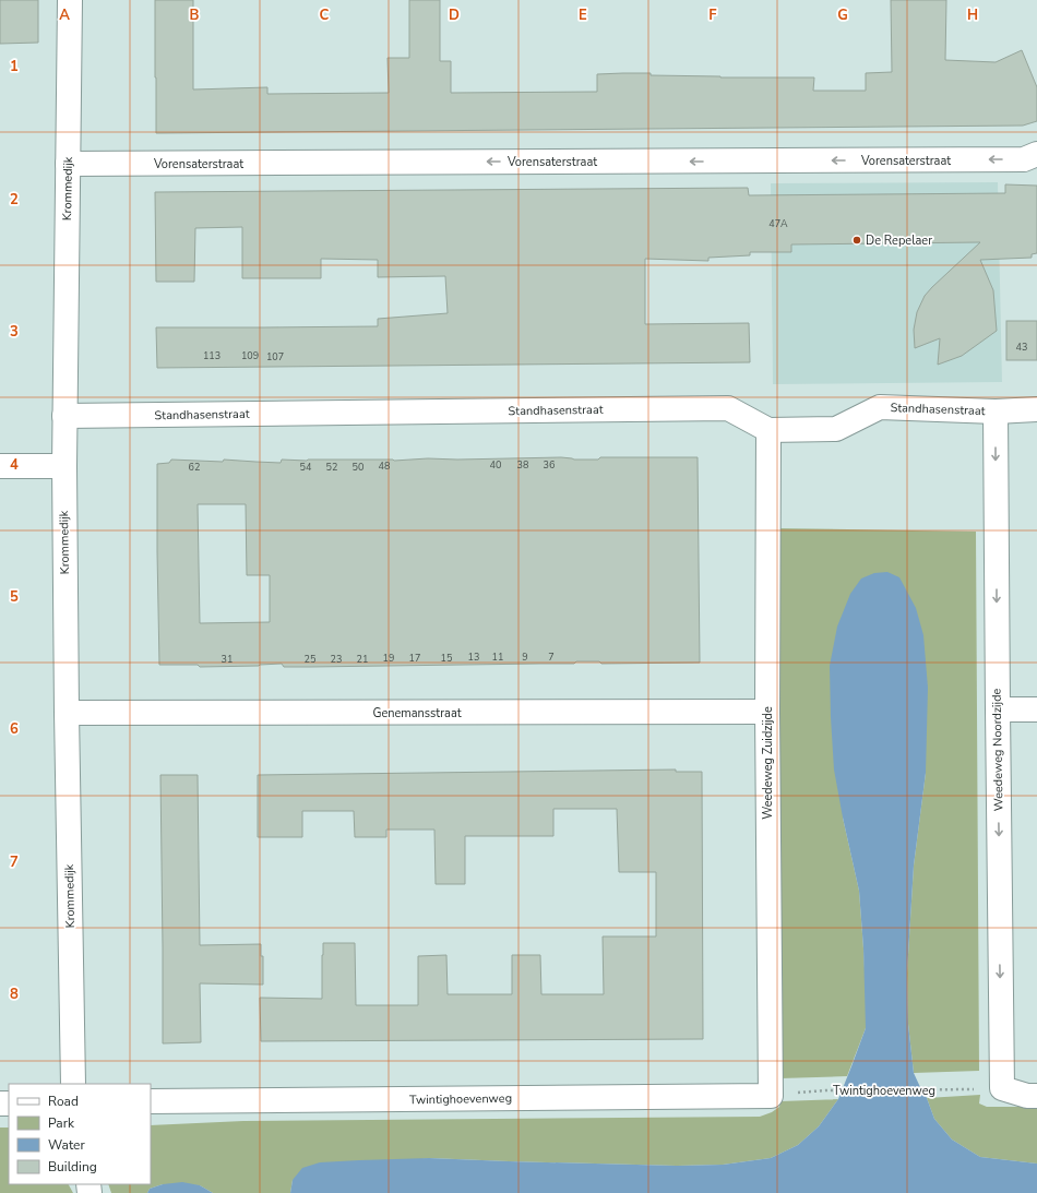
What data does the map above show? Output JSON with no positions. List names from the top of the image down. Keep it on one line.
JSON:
{"streets":{"street":["Vorensaterstraat","Krommedijk","Standhasenstraat","Genemansstraat","Weedeweg Noordzijde","Weedeweg Zuidzijde","Twintighoevenweg"]},"crossings":[["Vorensaterstraat","Krommedijk"],["Krommedijk","Standhasenstraat"],["Krommedijk","Genemansstraat"],["Standhasenstraat","Weedeweg Noordzijde"],["Standhasenstraat","Weedeweg Zuidzijde"],["Genemansstraat","Weedeweg Zuidzijde"],["Weedeweg Zuidzijde","Twintighoevenweg"]],"one_way":["Vorensaterstraat","Weedeweg Noordzijde"],"places":["De Repelaer"],"house_numbers":["47A","43","113","109","107","40","38","36","48","62","54","52","50","13","11","9","7","19","17","15","31","25","23","21"],"legend":["Road","Park","Water","Building"],"grid":{"columns":["A","B","C","D","E","F","G","H"],"rows":["1","2","3","4","5","6","7","8"]}}
